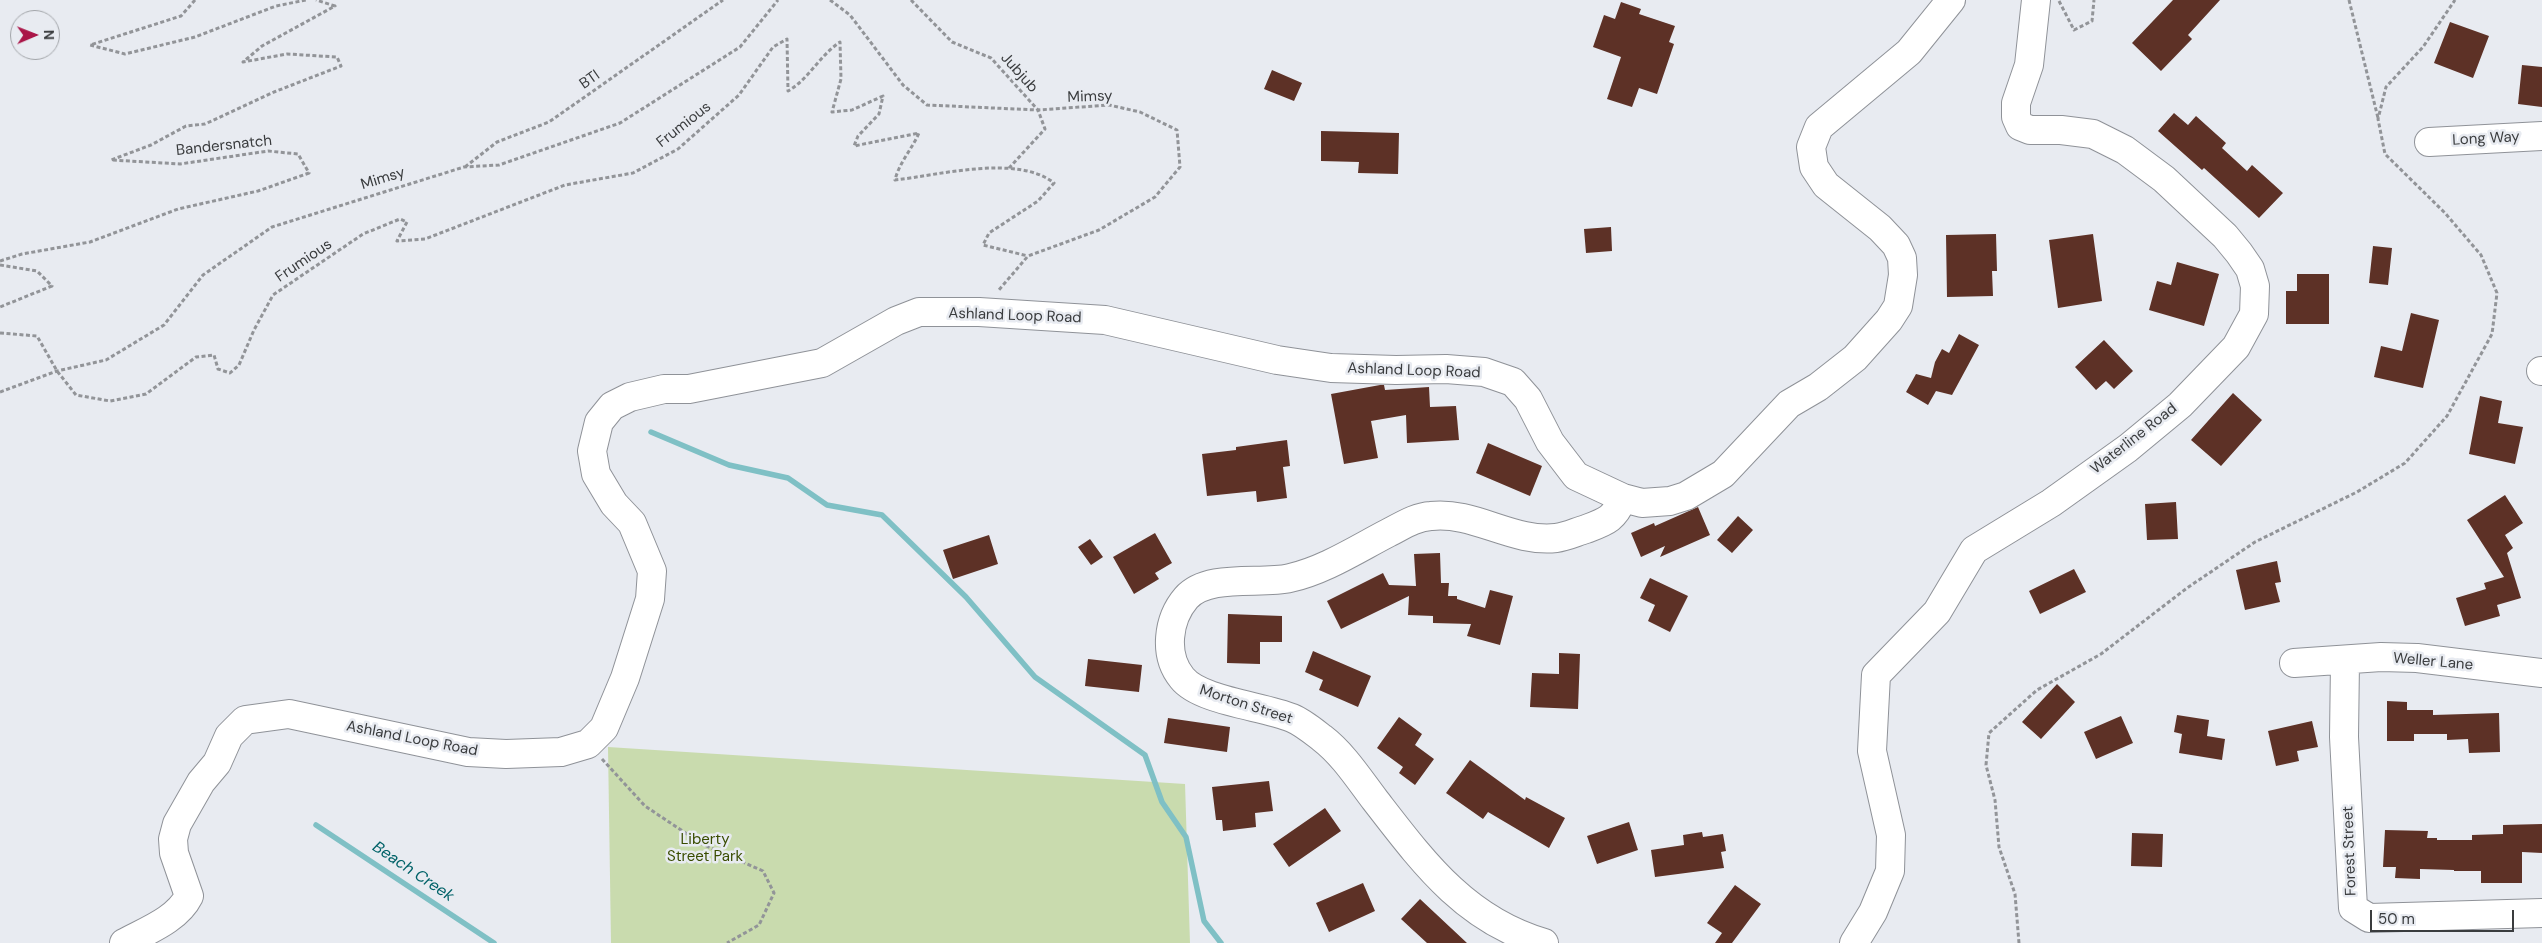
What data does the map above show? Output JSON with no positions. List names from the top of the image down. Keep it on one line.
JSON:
{"streets":{"street":["Long Way","Ashland Loop Road","Waterline Road","Weller Lane","Morton Street","Forest Street"],"path":["Jubjub","BTI","Mimsy","Frumious","Bandersnatch"]},"crossings":[["Jubjub","Mimsy"],["BTI","Mimsy"],["Mimsy","Frumious"],["Ashland Loop Road","Morton Street"],["Weller Lane","Forest Street"]],"water":["Beach Creek"],"parks":["Liberty Street Park"],"scale_bar":"50 m","north":"right"}
